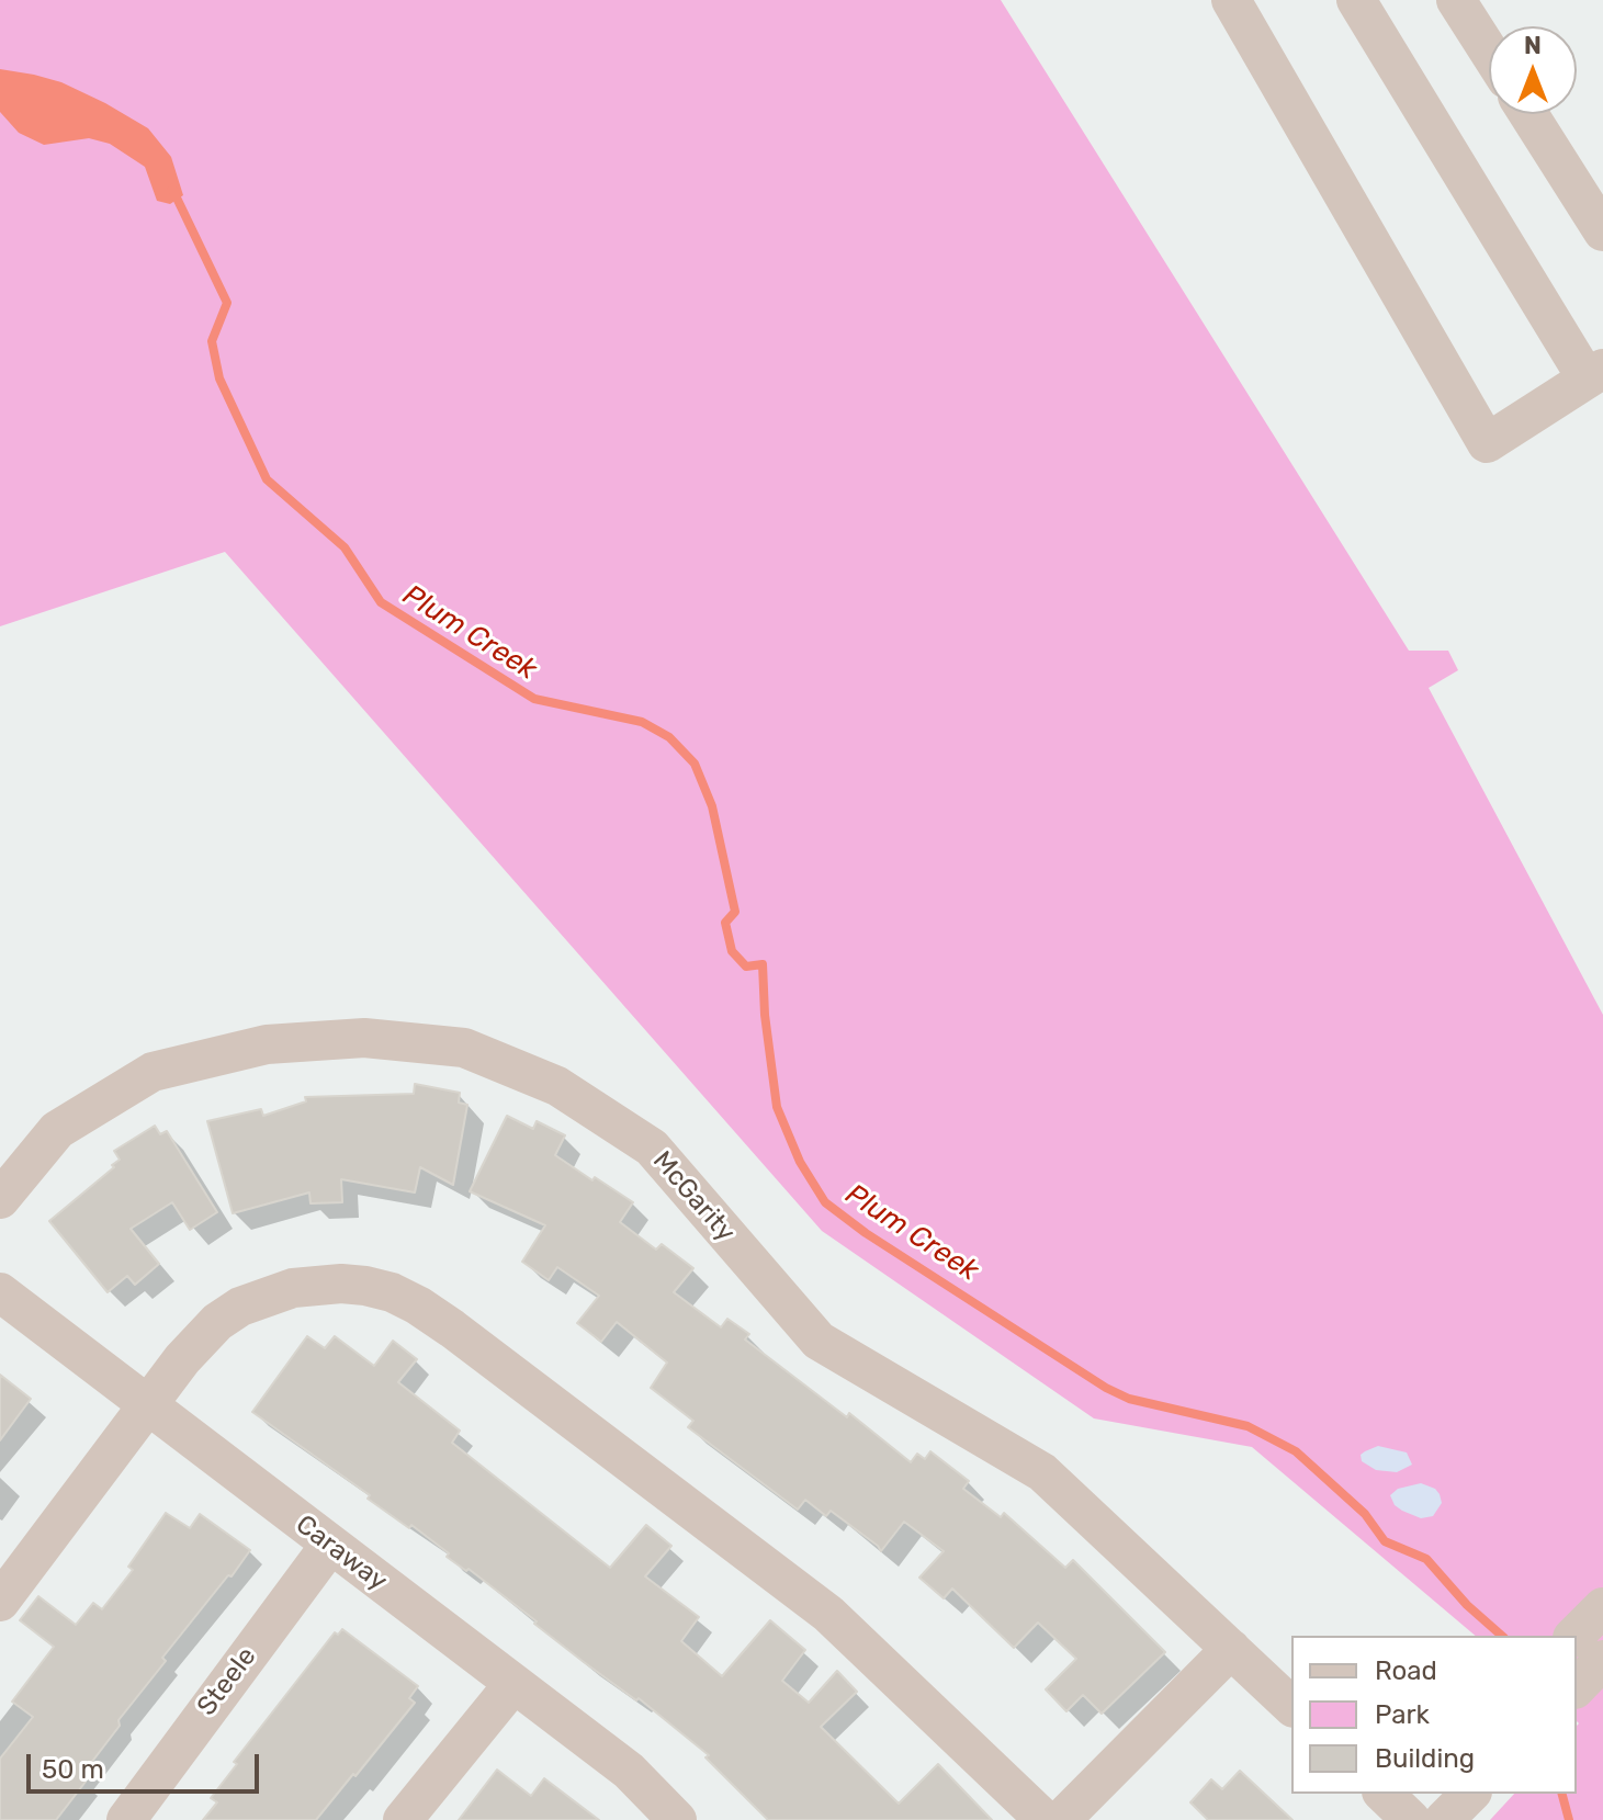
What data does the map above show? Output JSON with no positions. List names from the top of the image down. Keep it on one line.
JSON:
{"streets":{"street":["McGarity","Caraway","Steele"]},"crossings":[["Caraway","Steele"]],"water":["Plum Creek"],"legend":["Road","Park","Building"],"scale_bar":"50 m","north":"top"}
